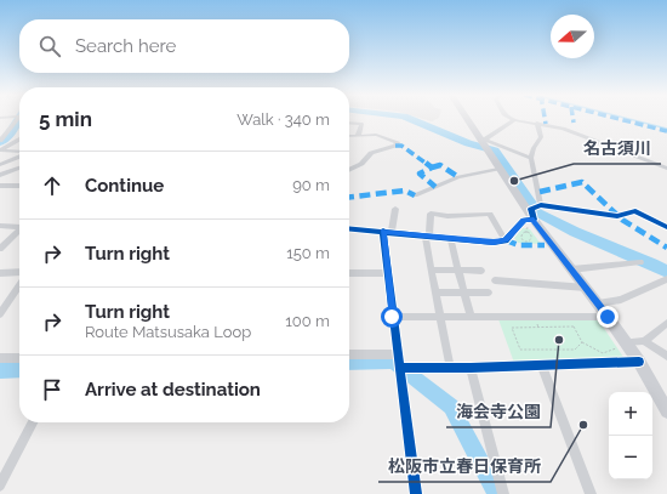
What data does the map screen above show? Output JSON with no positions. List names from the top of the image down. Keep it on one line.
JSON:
{"places":["名古須川","海会寺公園","松阪市立春日保育所"],"north":"left","page":{"search":"Search here","heading":["5 min","Walk · 340 m"],"list":[["Continue","90 m"],["Turn right","150 m"],["Turn right","Route Matsusaka Loop","100 m"],"Arrive at destination"],"map_buttons":["+","−"]}}
